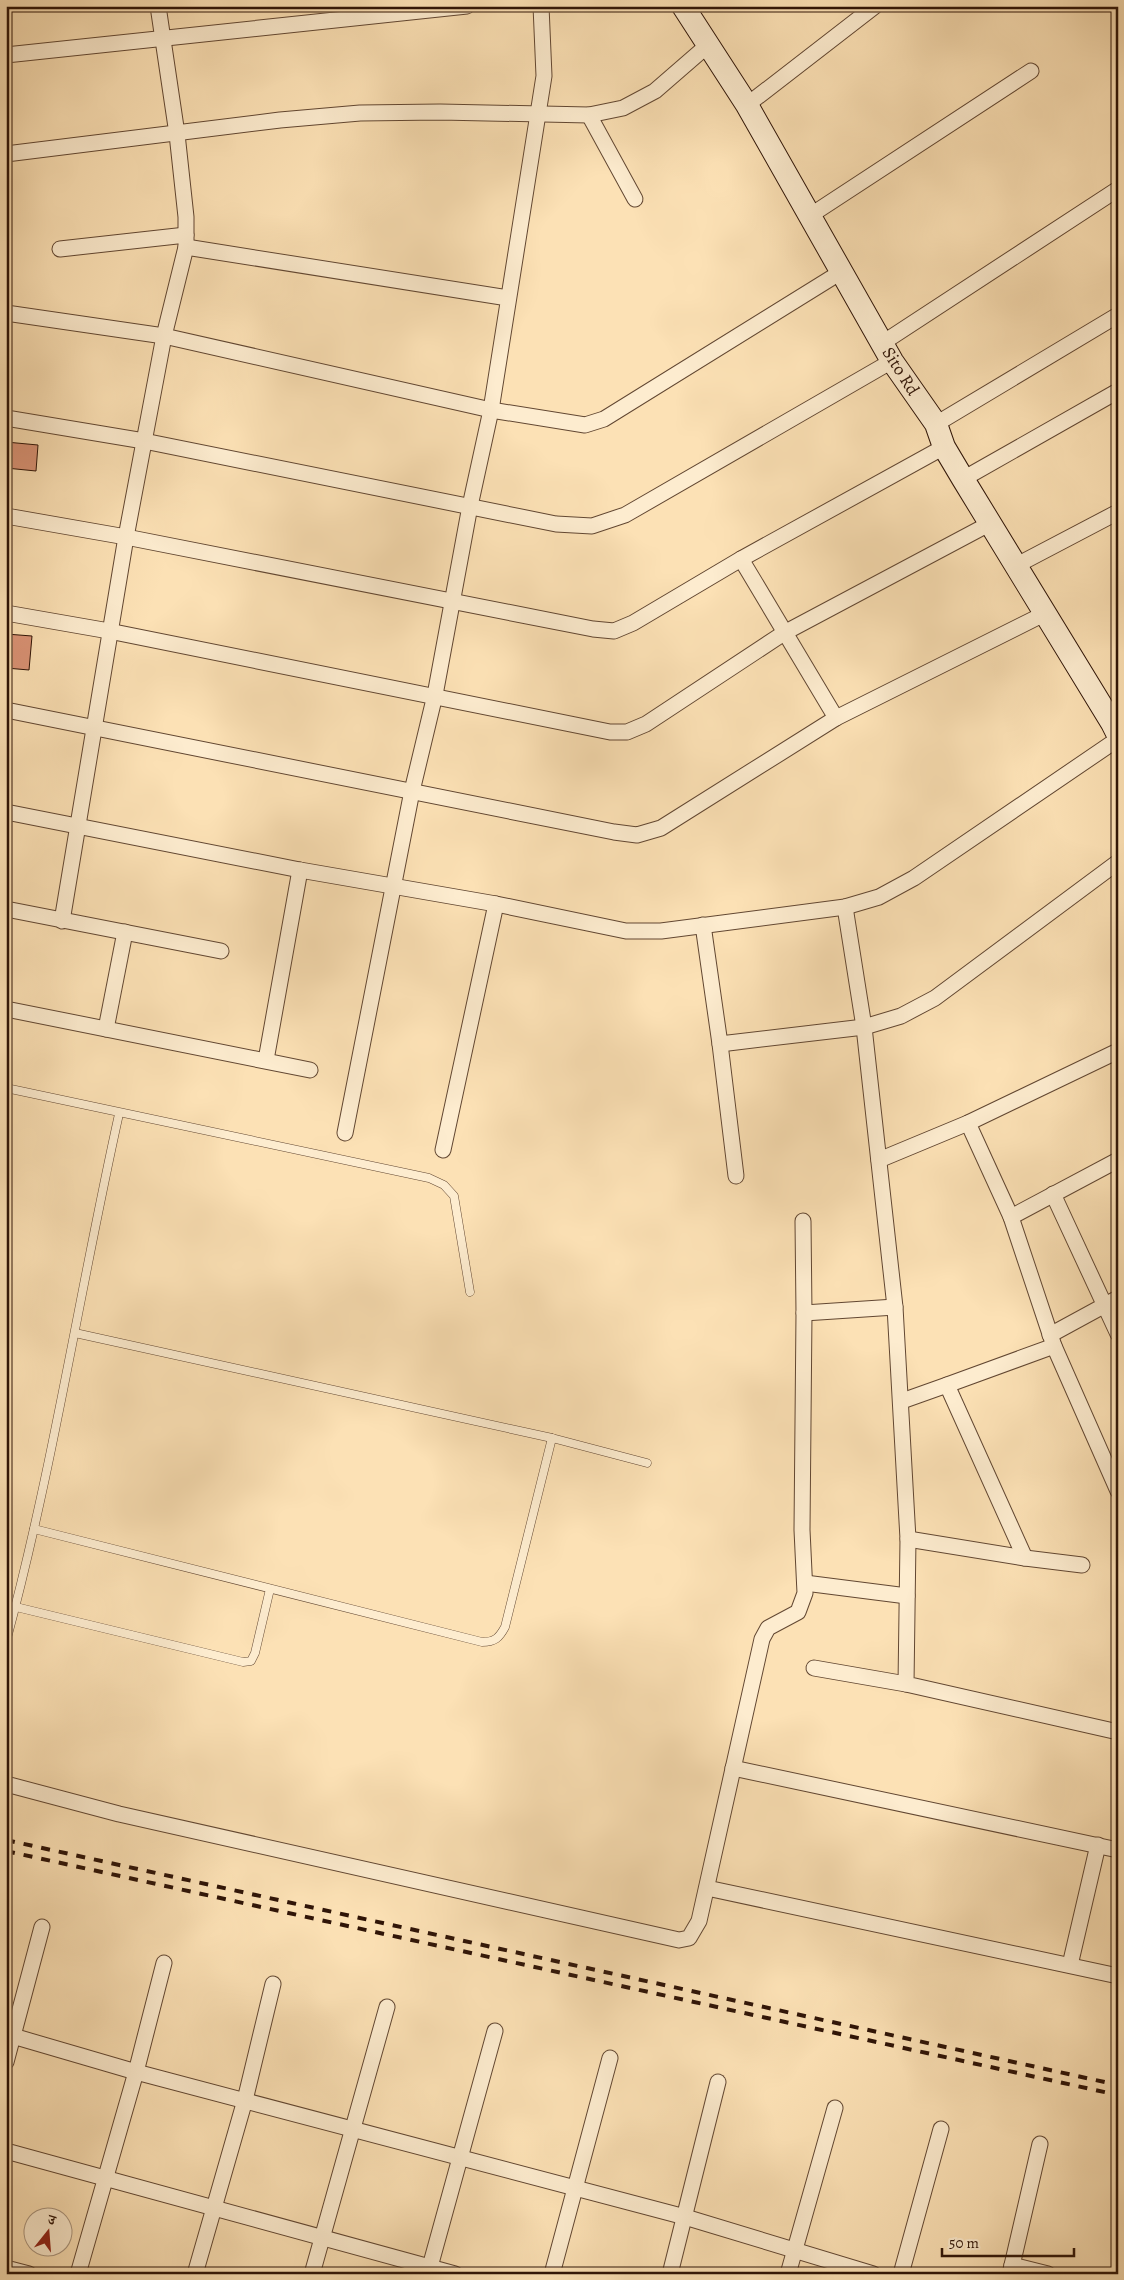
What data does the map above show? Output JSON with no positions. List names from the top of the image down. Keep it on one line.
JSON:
{"streets":{"main road":["Sito Rd"]},"scale_bar":"50 m","north":"top"}
